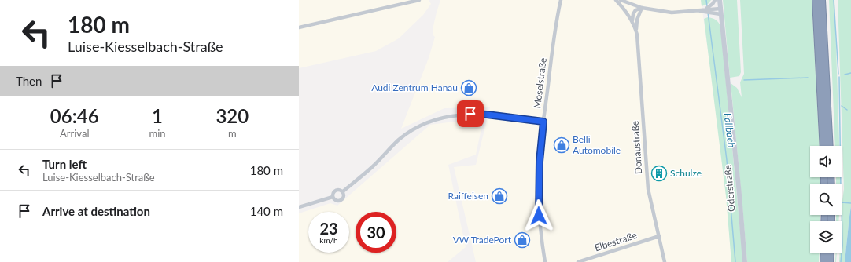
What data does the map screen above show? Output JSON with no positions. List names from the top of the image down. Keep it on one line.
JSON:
{"streets":{"street":["Moselstraße","Donaustraße","Oderstraße","Elbestraße"]},"crossings":[["Donaustraße","Elbestraße"]],"water":["Fallbach"],"places":{"shop":["Audi Zentrum Hanau","Belli Automobile","Raiffeisen","VW TradePort"],"building":["Schulze"]},"page":{"turn":["180 m","Luise-Kiesselbach-Straße"],"then":"Then","eta":["06:46","Arrival","1","min","320","m"],"list":[{"name":"Turn left","note":"Luise-Kiesselbach-Straße","value":"180 m"},{"name":"Arrive at destination","value":"140 m"}],"speed":"23 km/h","limit":"30"}}
